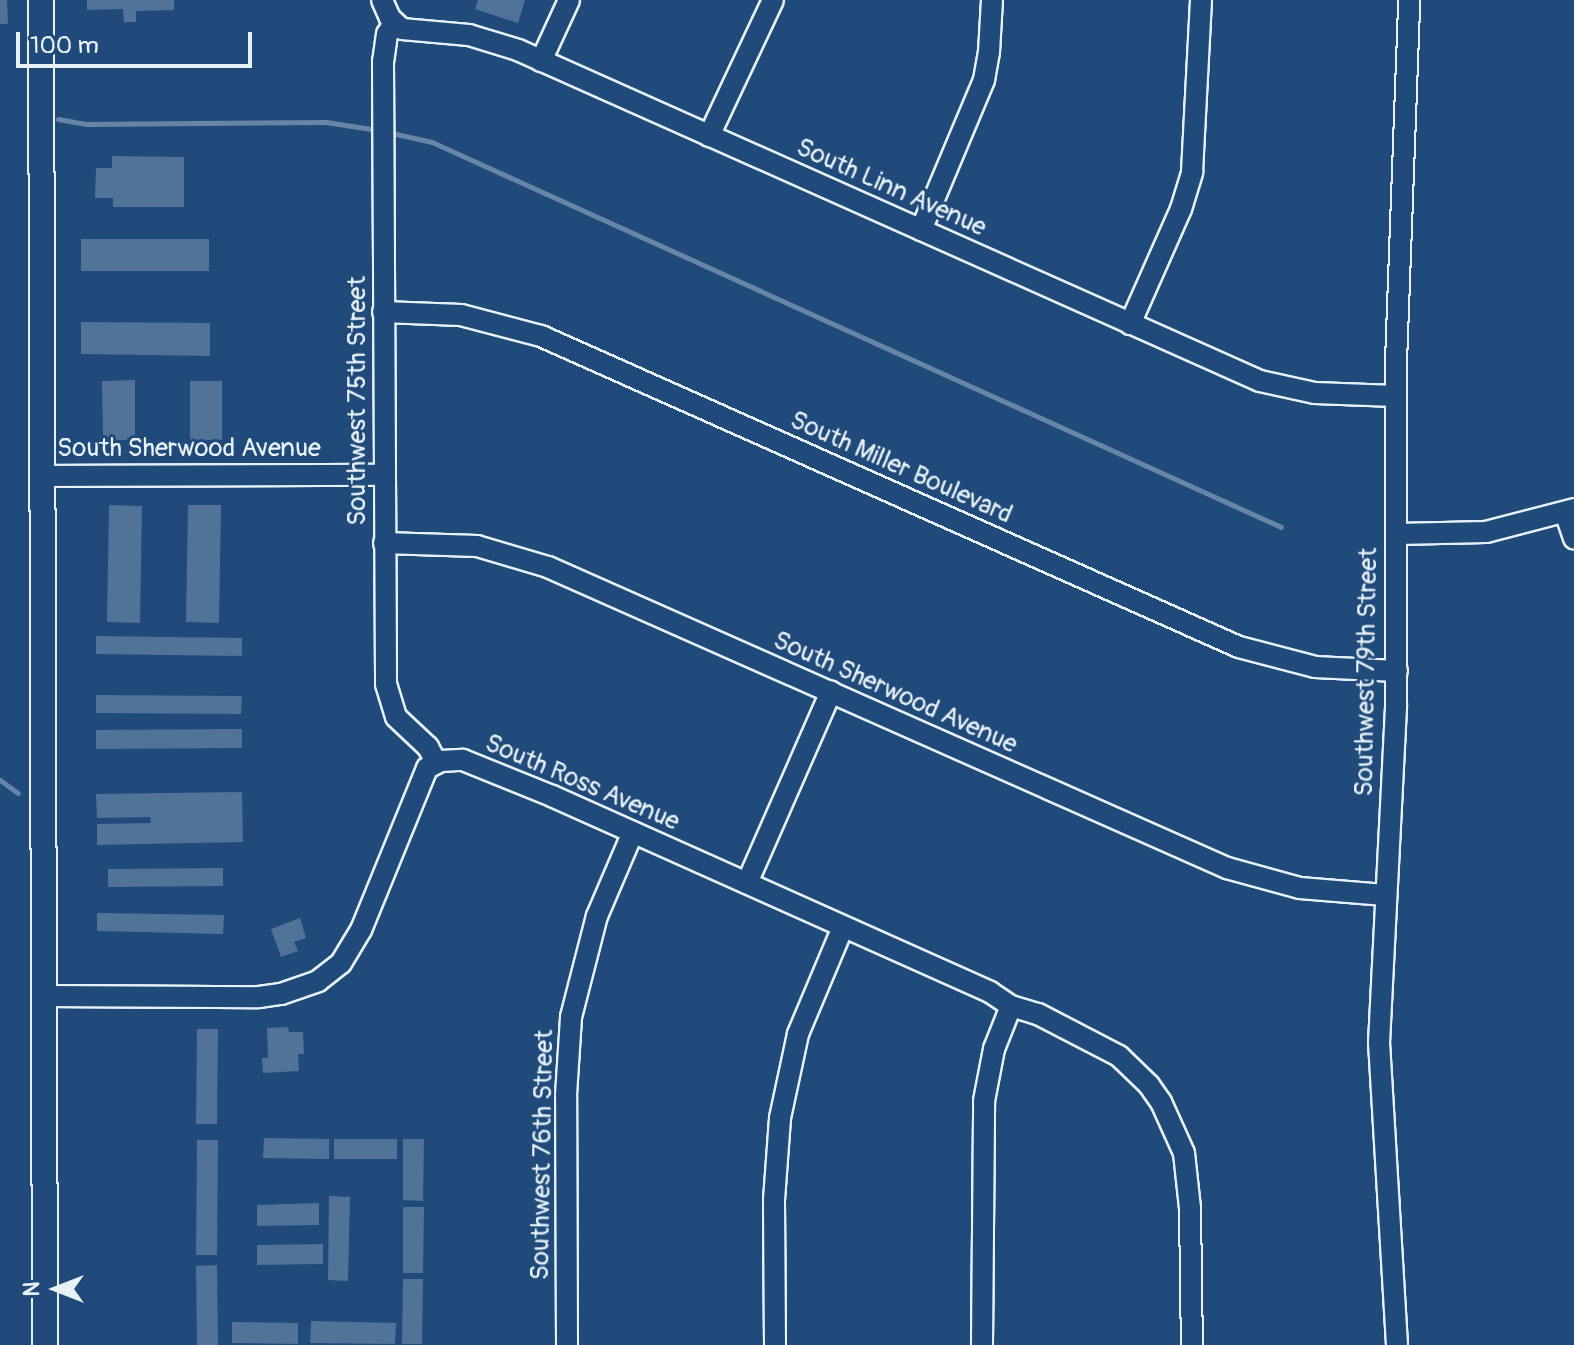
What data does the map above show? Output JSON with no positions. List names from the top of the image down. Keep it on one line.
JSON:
{"streets":{"street":["South Linn Avenue","Southwest 75th Street","South Sherwood Avenue","South Miller Boulevard","Southwest 79th Street","South Ross Avenue","Southwest 76th Street"]},"crossings":[["South Linn Avenue","Southwest 75th Street"],["South Linn Avenue","Southwest 79th Street"],["Southwest 75th Street","South Sherwood Avenue"],["Southwest 75th Street","South Miller Boulevard"],["Southwest 75th Street","South Ross Avenue"],["South Sherwood Avenue","Southwest 79th Street"],["South Miller Boulevard","Southwest 79th Street"],["South Ross Avenue","Southwest 76th Street"]],"scale_bar":"100 m","north":"left"}
